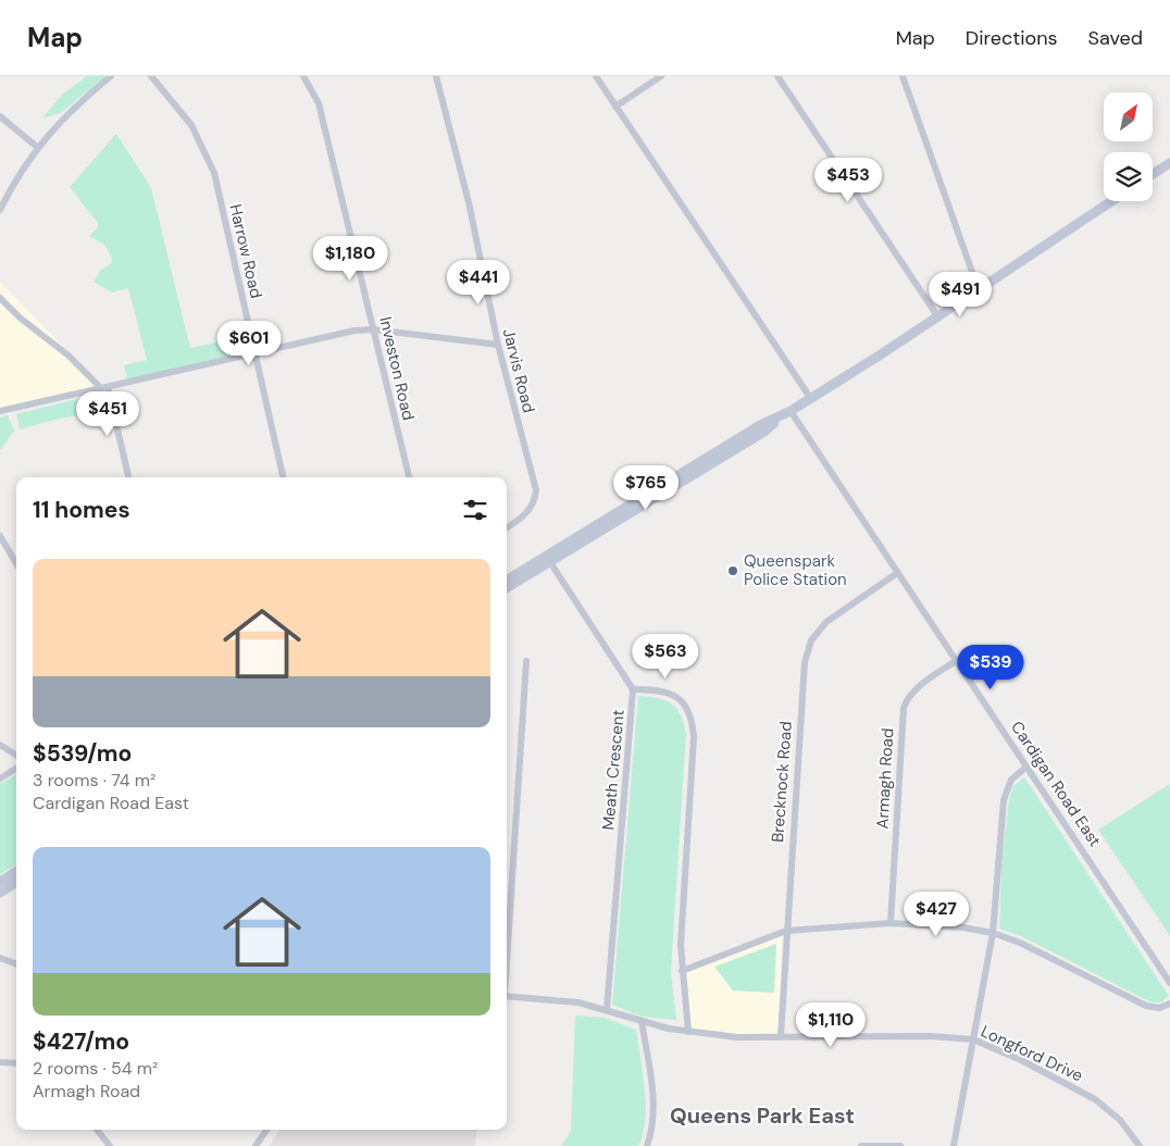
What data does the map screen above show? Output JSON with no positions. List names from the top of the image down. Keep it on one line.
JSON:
{"streets":{"street":["Harrow Road","Investon Road","Jarvis Road","Meath Crescent","Armagh Road","Brecknock Road","Cardigan Road East","Longford Drive"]},"crossings":[["Meath Crescent","Longford Drive"],["Armagh Road","Cardigan Road East"],["Brecknock Road","Cardigan Road East"],["Brecknock Road","Longford Drive"]],"districts":["Queens Park East"],"places":["Queenspark Police Station"],"north":"top right","page":{"header":"Map","nav":["Map","Directions","Saved"],"price":["$453","$1,180","$441","$491","$601","$451","$765","$563","$539","$427","$1,110"],"heading":"11 homes","list":[{"name":"$539/mo","note":"3 rooms · 74 m² · Cardigan Road East"},{"name":"$427/mo","note":"2 rooms · 54 m² · Armagh Road"}]}}
